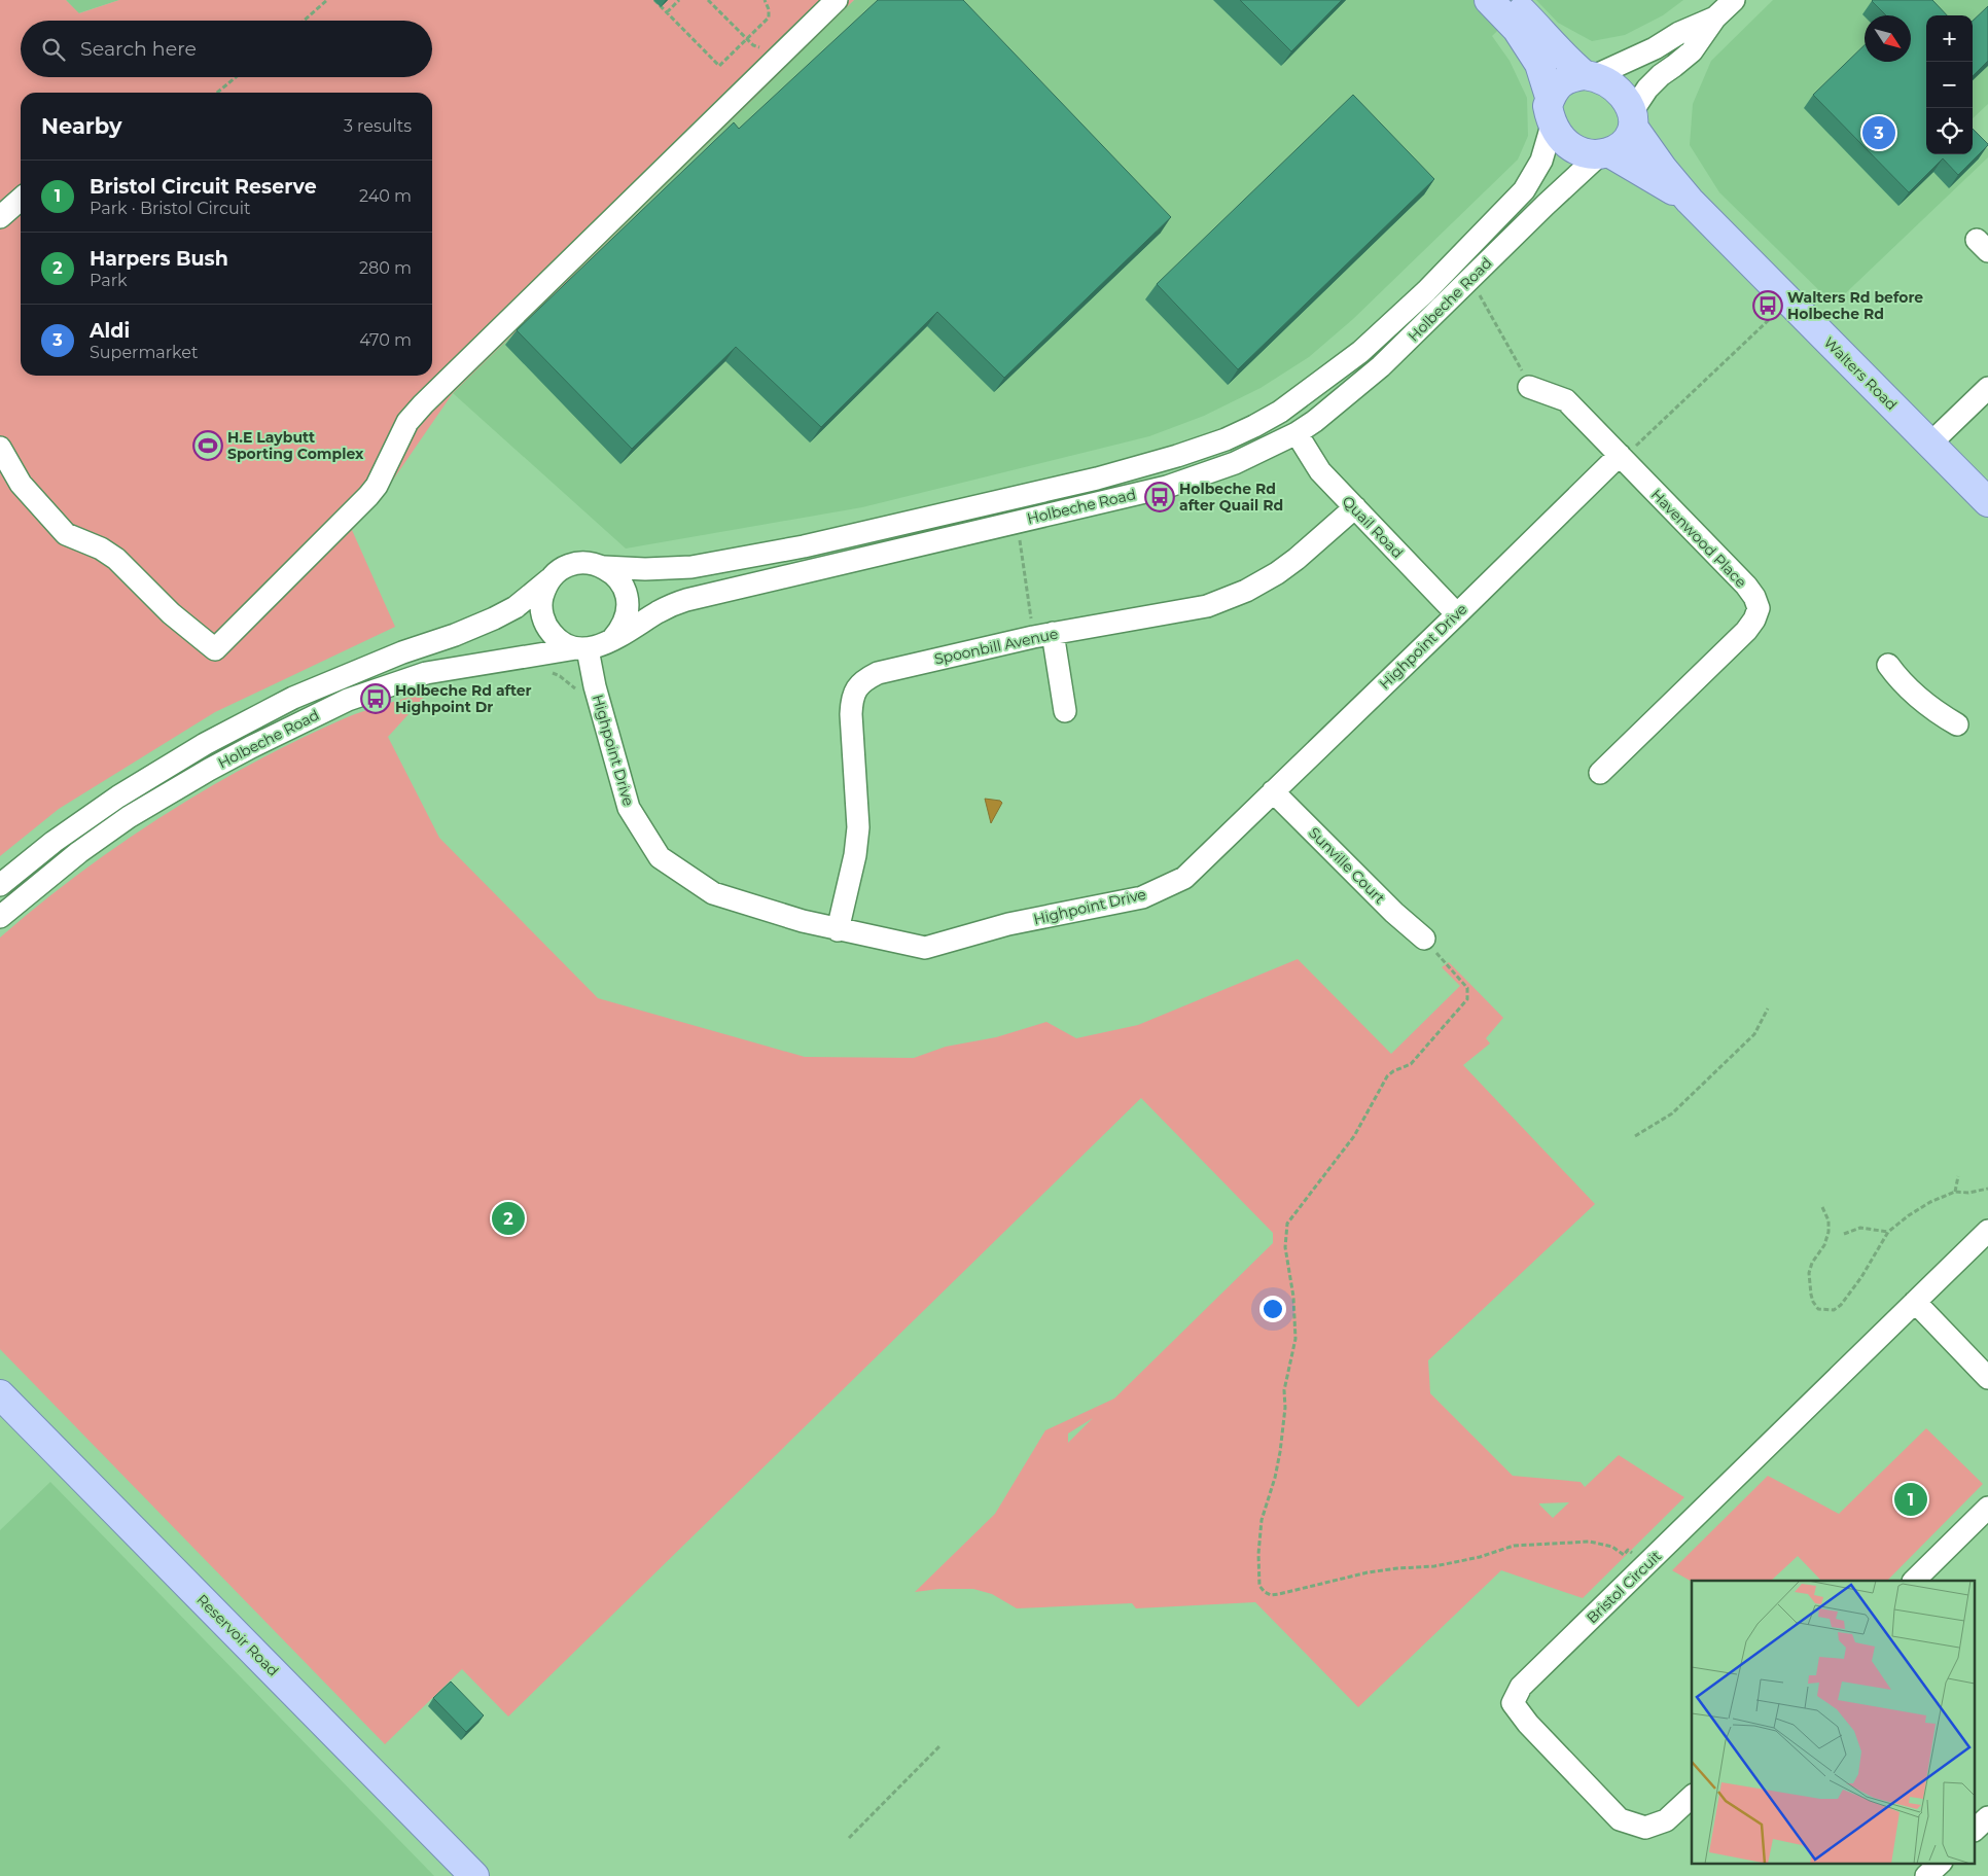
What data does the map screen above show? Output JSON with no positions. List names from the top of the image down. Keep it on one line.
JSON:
{"streets":{"main road":["Walters Road","Reservoir Road"],"street":["Holbeche Road","Quail Road","Havenwood Place","Spoonbill Avenue","Highpoint Drive","Sunville Court","Bristol Circuit"]},"crossings":[["Holbeche Road","Walters Road"],["Holbeche Road","Quail Road"],["Holbeche Road","Highpoint Drive"],["Quail Road","Spoonbill Avenue"],["Quail Road","Highpoint Drive"],["Havenwood Place","Highpoint Drive"],["Spoonbill Avenue","Highpoint Drive"],["Highpoint Drive","Sunville Court"]],"places":{"bus stop":["Walters Rd before Holbeche Rd","Holbeche Rd after Quail Rd","Holbeche Rd after Highpoint Dr"],"sports":["H.E Laybutt Sporting Complex"]},"north":"bottom right","page":{"map_buttons":["+","−"],"search":"Search here","heading":["Nearby","3 results"],"pins":["3","2","1"],"list":[{"mark":"1","name":"Bristol Circuit Reserve","note":"Park · Bristol Circuit","value":"240 m"},{"mark":"2","name":"Harpers Bush","note":"Park","value":"280 m"},{"mark":"3","name":"Aldi","note":"Supermarket","value":"470 m"}]}}
